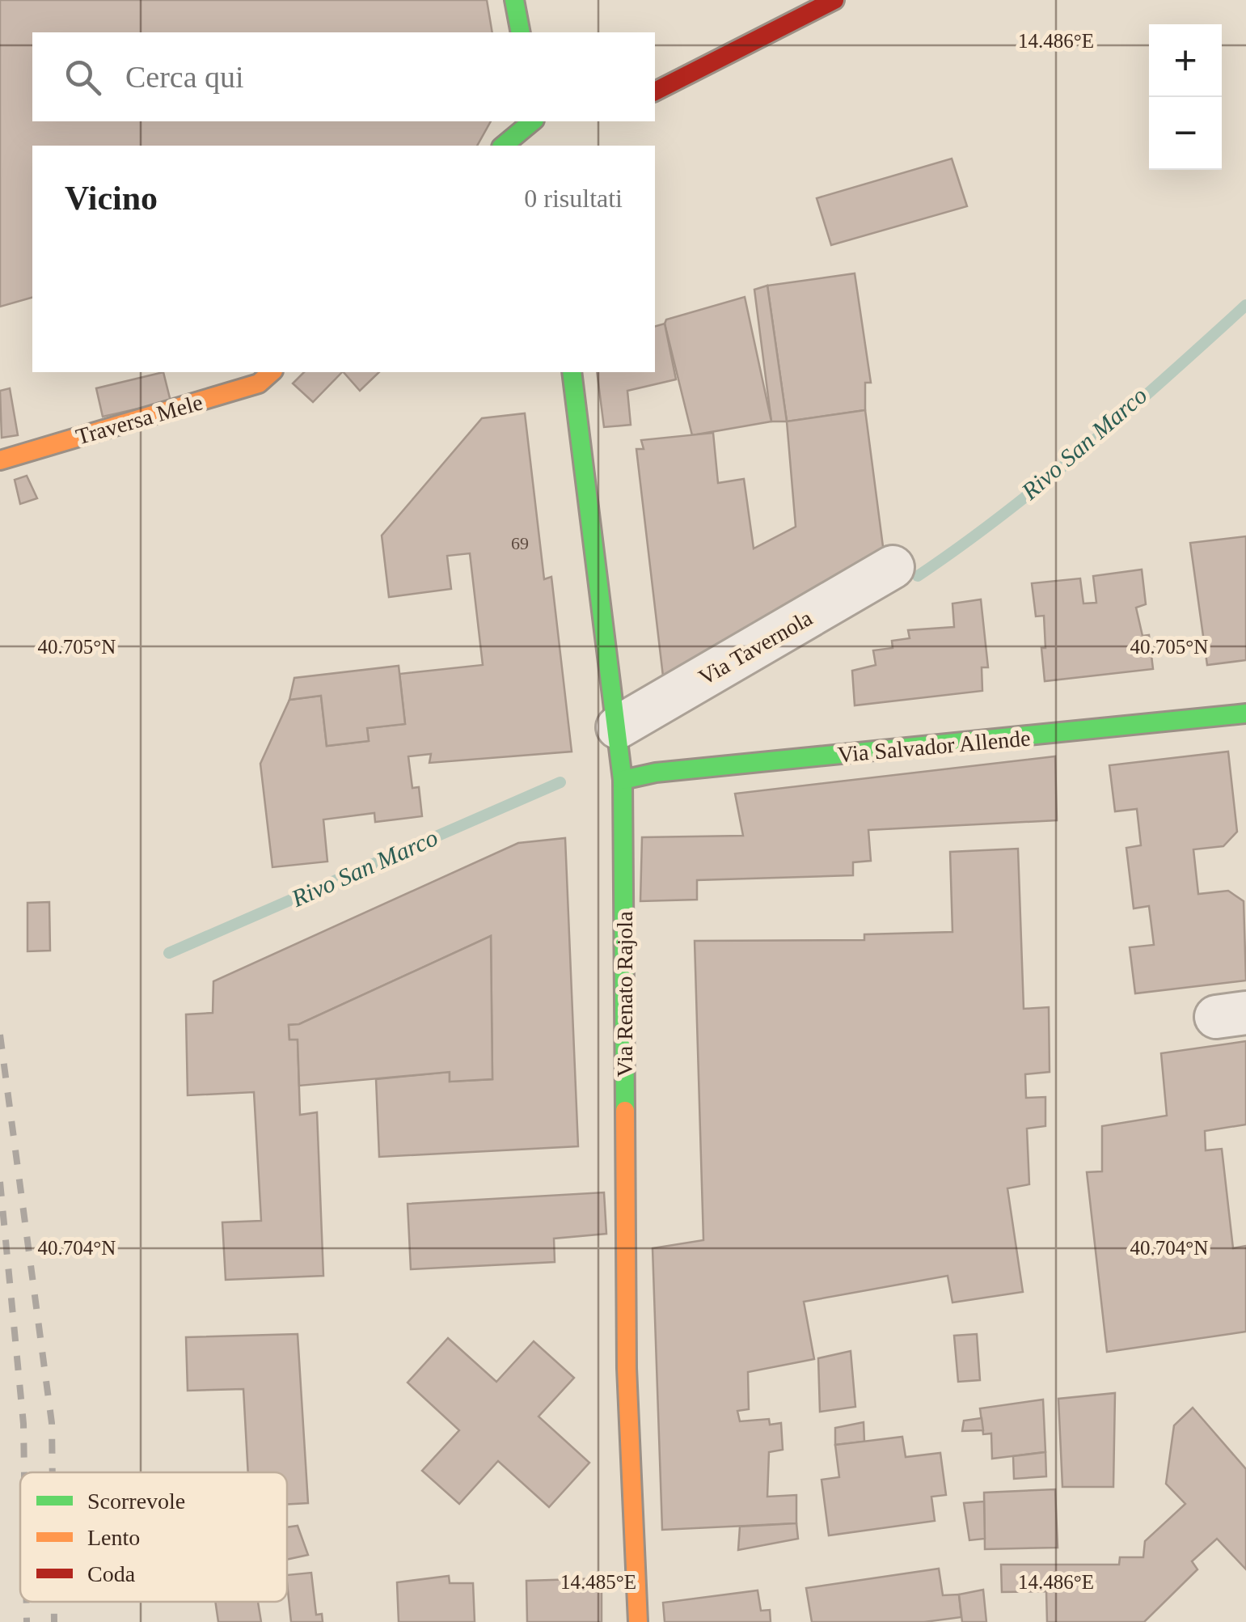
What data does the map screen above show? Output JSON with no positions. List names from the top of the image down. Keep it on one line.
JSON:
{"streets":{"street":["Traversa Mele","Via Tavernola","Via Salvador Allende","Via Renato Rajola"]},"crossings":[["Via Tavernola","Via Renato Rajola"],["Via Salvador Allende","Via Renato Rajola"]],"water":["Rivo San Marco"],"house_numbers":["69"],"legend":["Scorrevole","Lento","Coda"],"page":{"map_buttons":["+","−"],"search":"Cerca qui","heading":["Vicino","0 risultati"]},"coordinates":["14.486°E","40.705°N","40.704°N","14.485°E"]}
